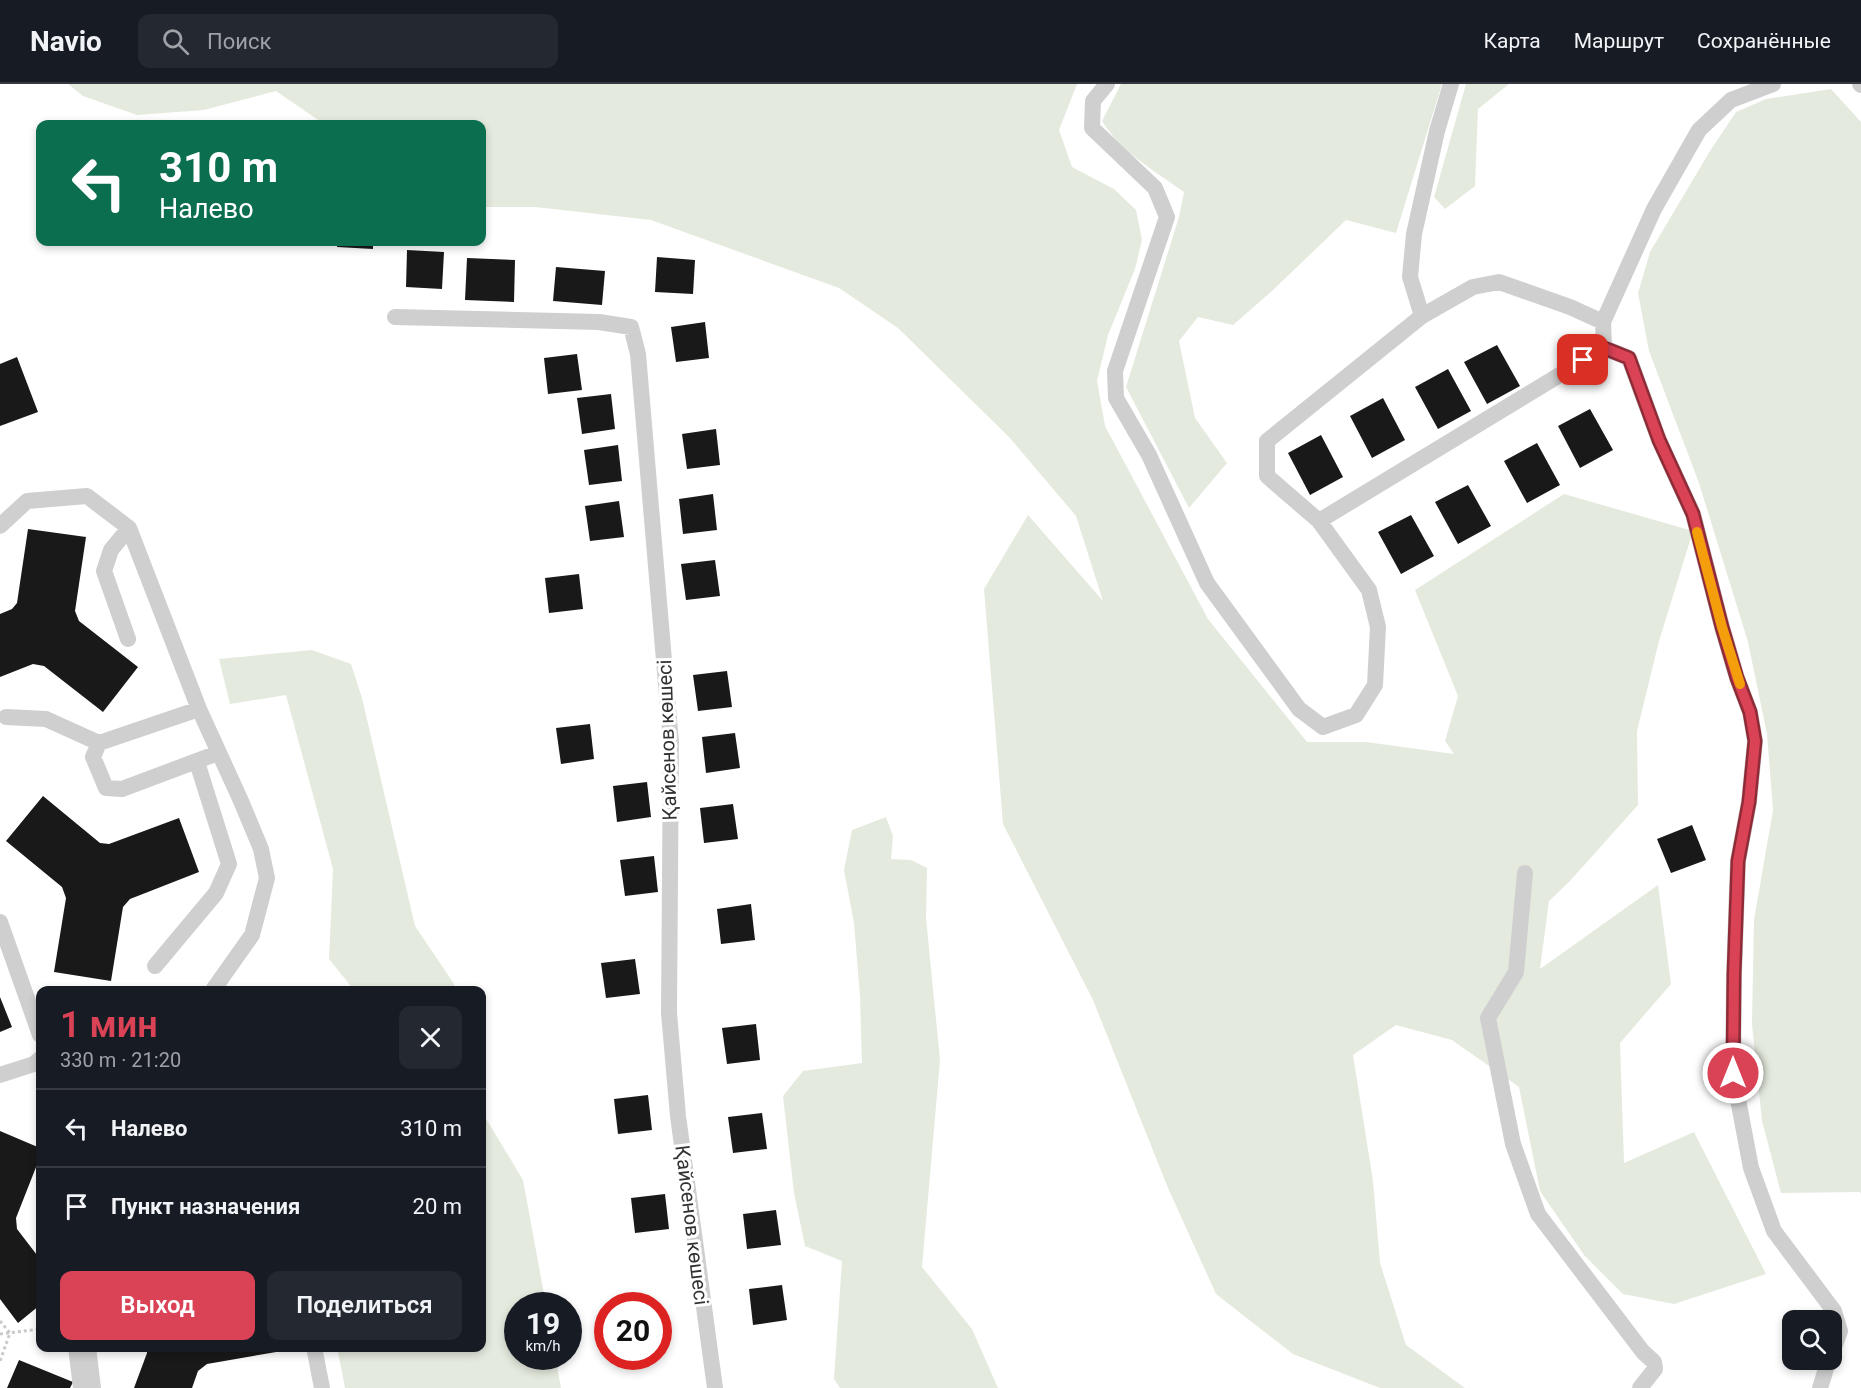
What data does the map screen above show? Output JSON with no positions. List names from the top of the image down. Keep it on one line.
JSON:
{"streets":{"street":["Қайсенов көшесі"]},"page":{"header":"Navio","search":"Поиск","nav":["Карта","Маршрут","Сохранённые"],"turn":["310 m","Налево"],"heading":["1 мин","330 m · 21:20"],"list":[{"name":"Налево","value":"310 m"},{"name":"Пункт назначения","value":"20 m"}],"buttons":["Выход","Поделиться"],"speed":"19 km/h","limit":"20"}}
